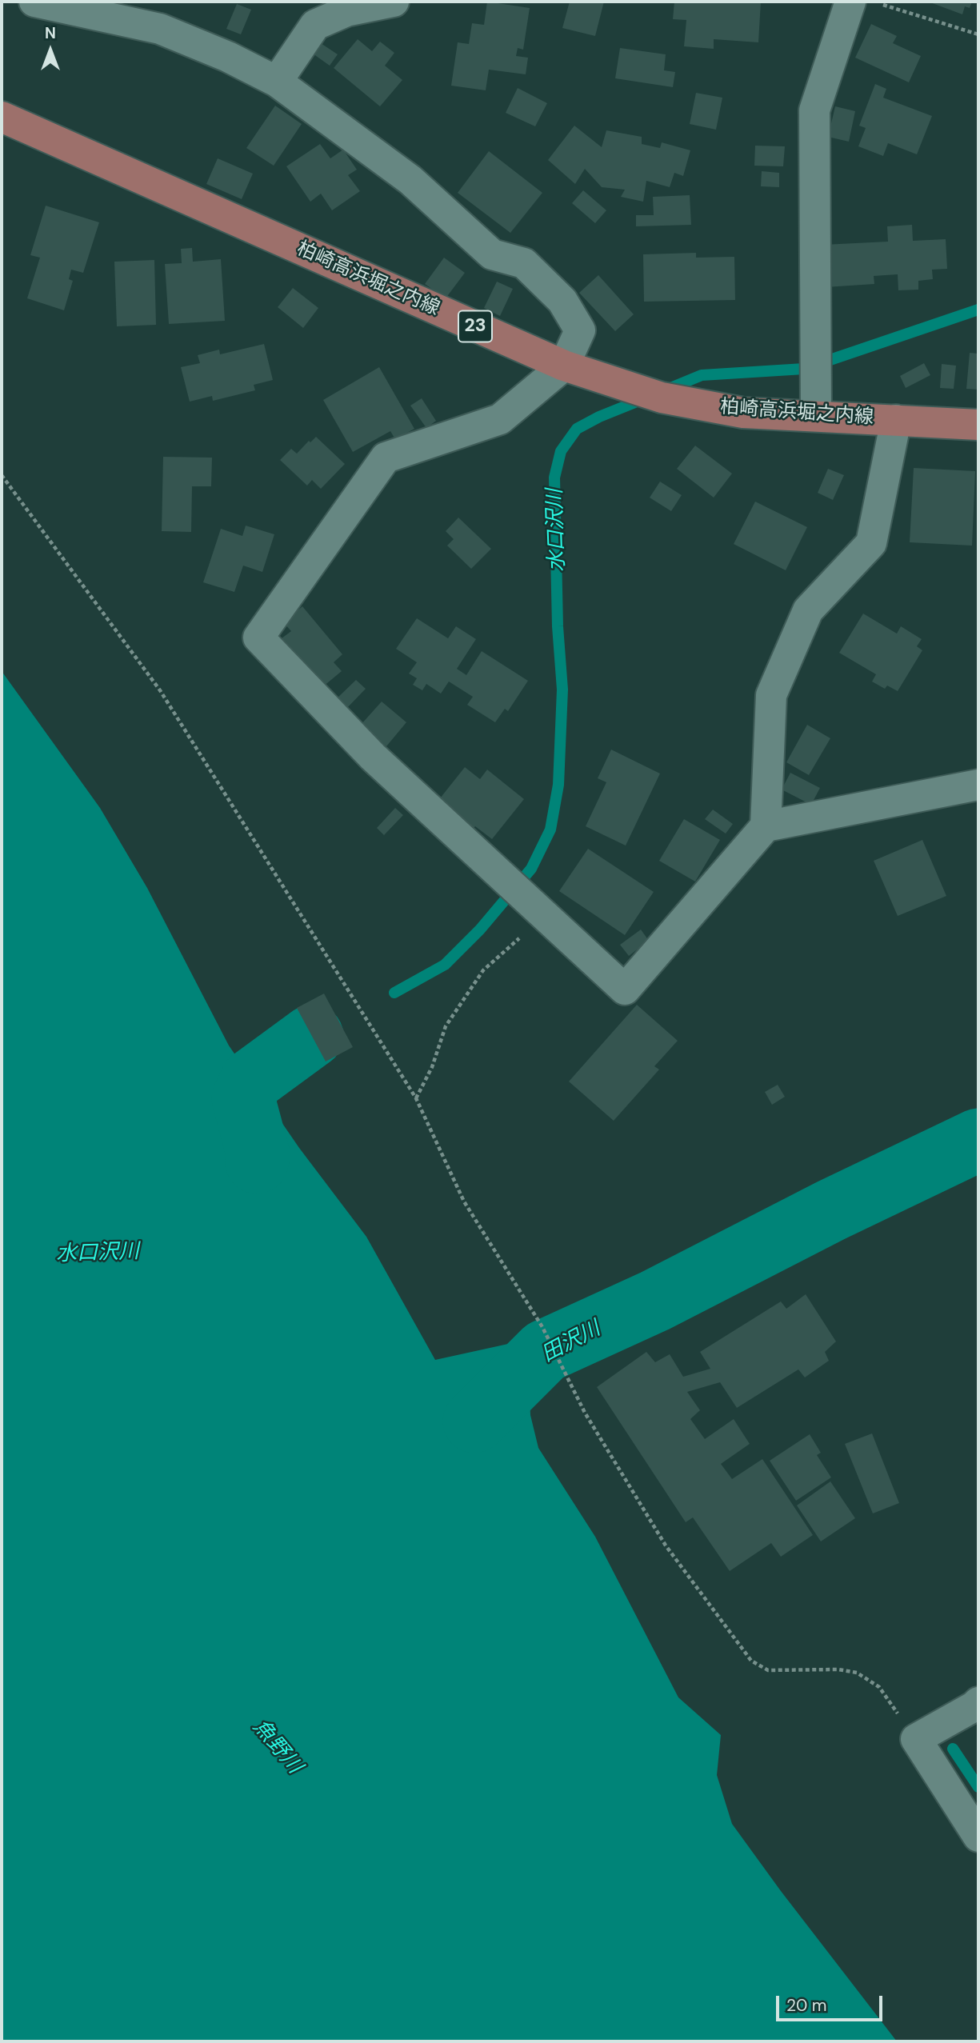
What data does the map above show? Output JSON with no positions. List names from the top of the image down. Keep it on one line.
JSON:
{"streets":{"main road":["柏崎高浜堀之内線","23"]},"water":["水口沢川","田沢川","魚野川"],"scale_bar":"20 m","north":"top"}
